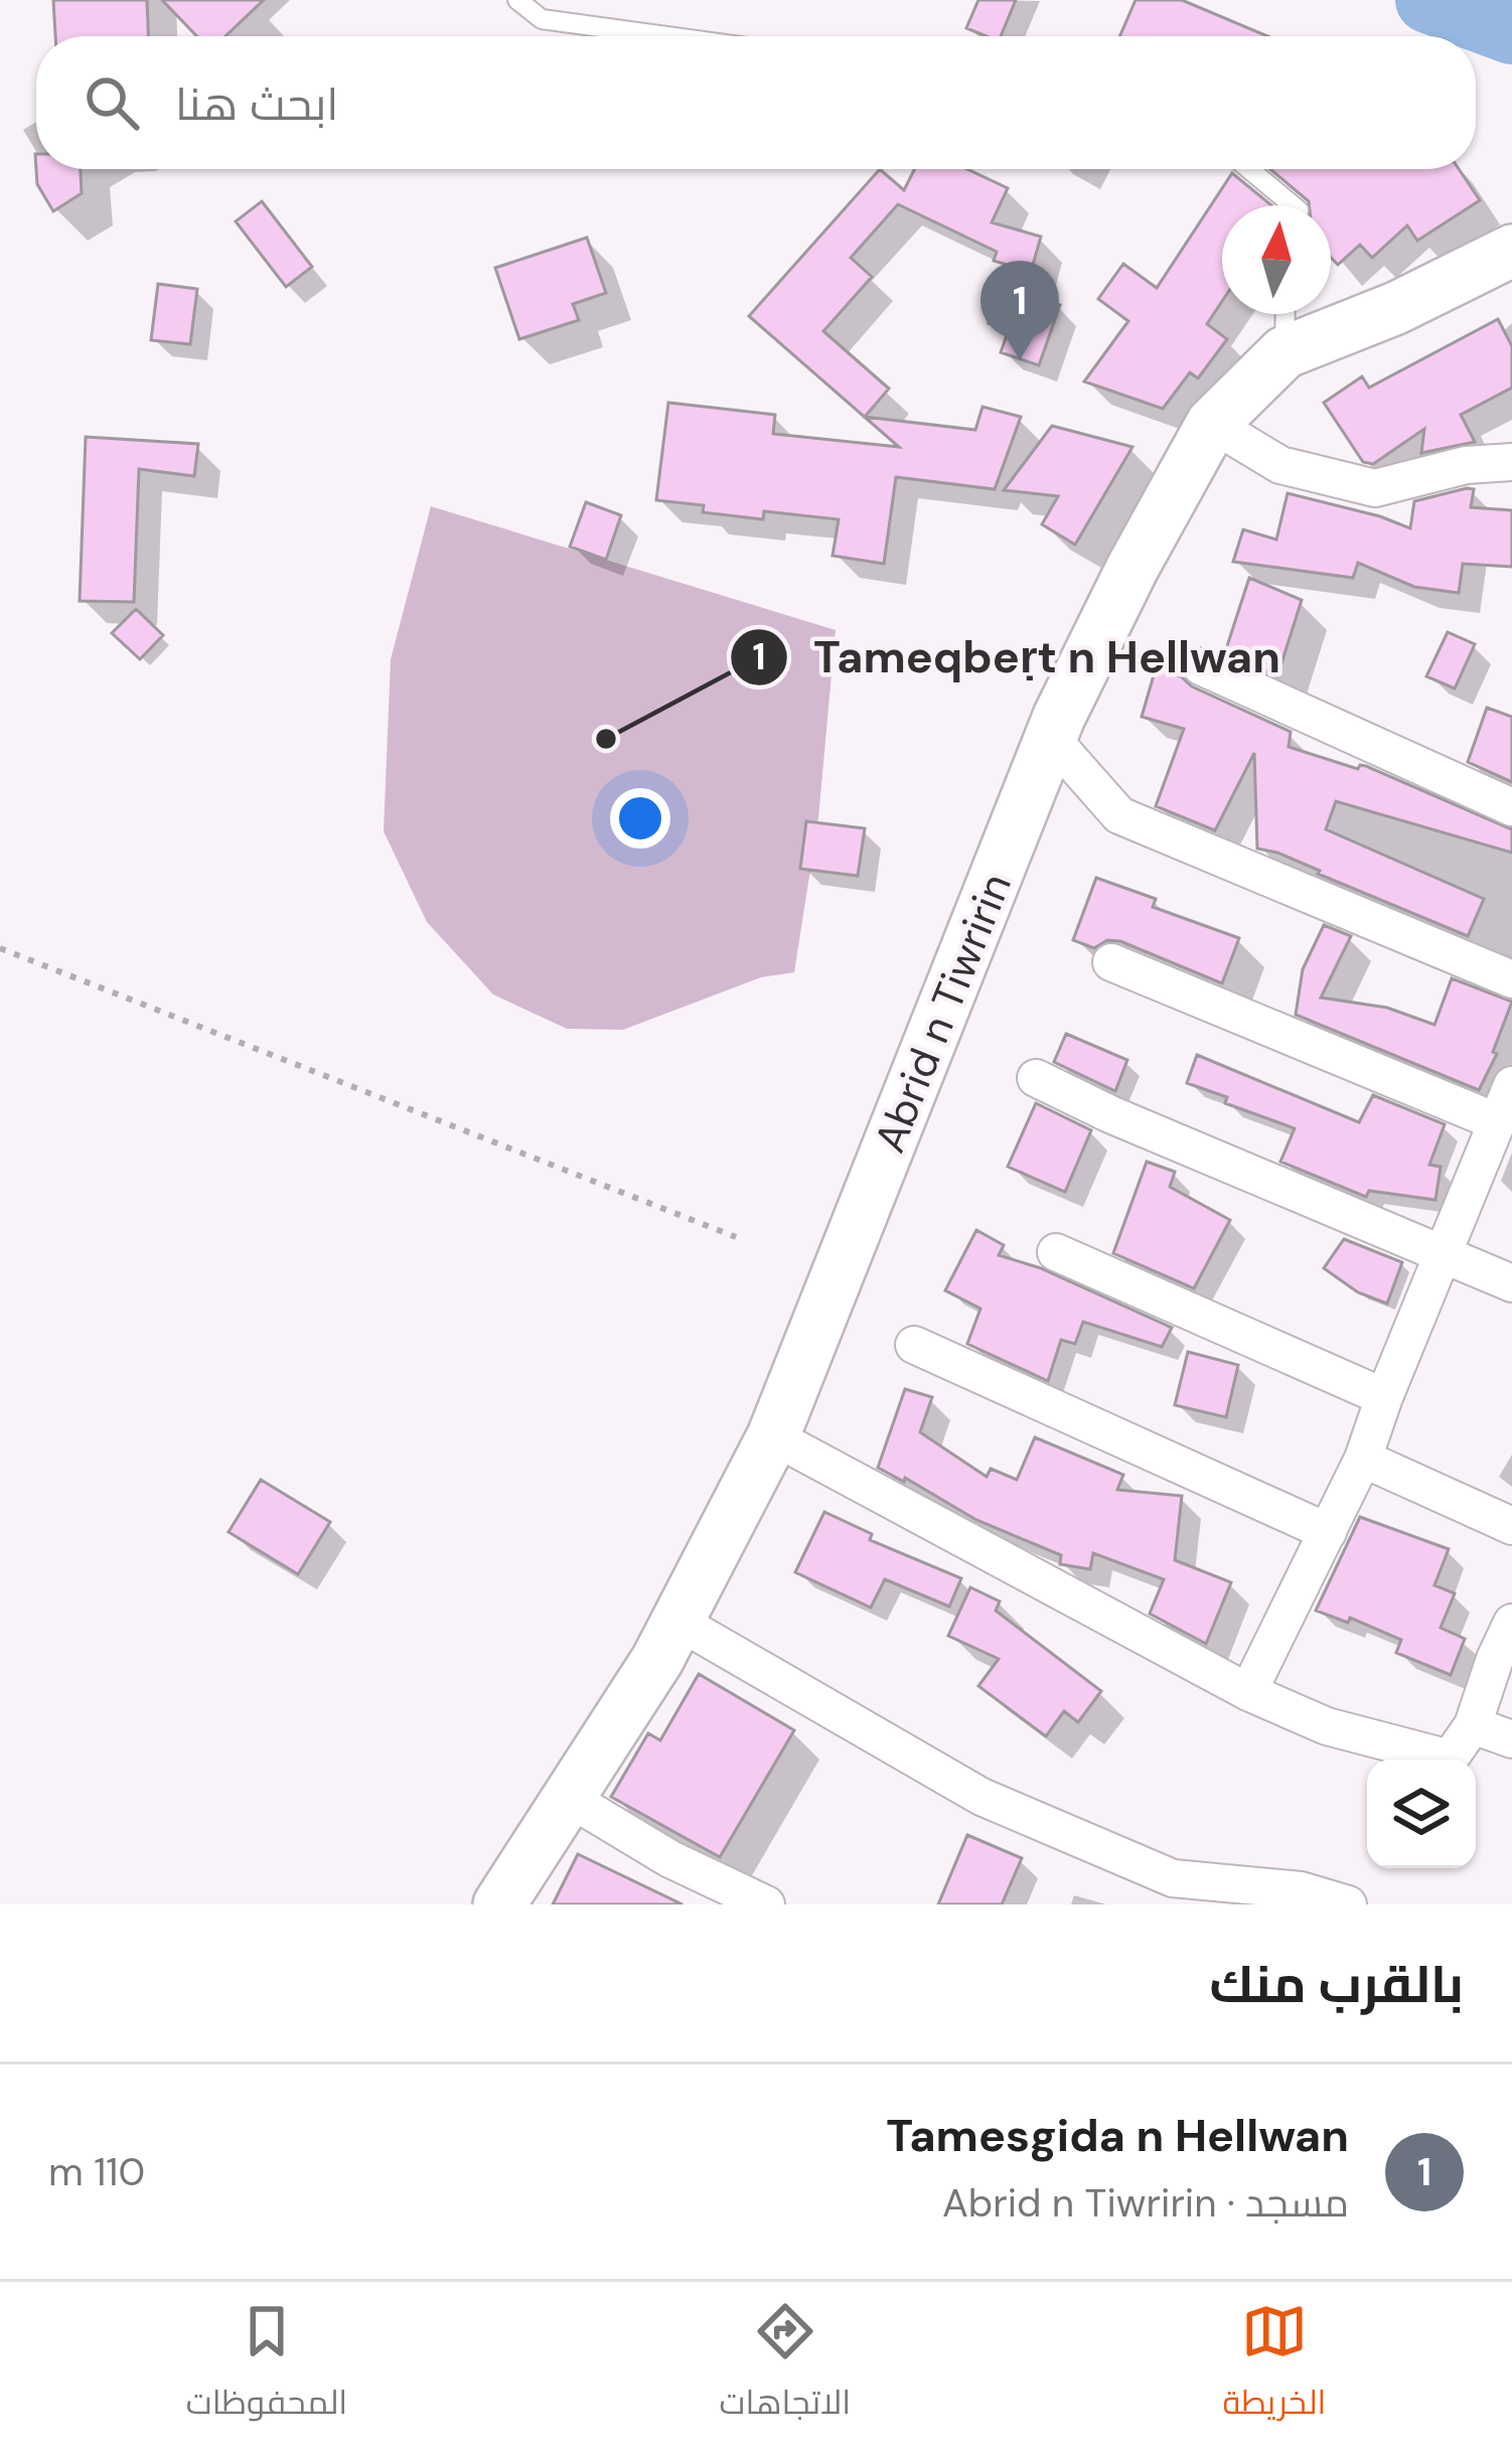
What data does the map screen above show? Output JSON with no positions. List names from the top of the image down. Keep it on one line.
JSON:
{"streets":{"street":["Abrid n Tiwririn"]},"places":["Tameqbeṛt n Hellwan"],"north":"top","page":{"search":"ابحث هنا","pins":"1","heading":"بالقرب منك","list":[{"mark":"1","name":"Tamesgida n Hellwan","note":"مسجد · Abrid n Tiwririn","value":"110 m"}],"nav":["الخريطة","الاتجاهات","المحفوظات"]}}
